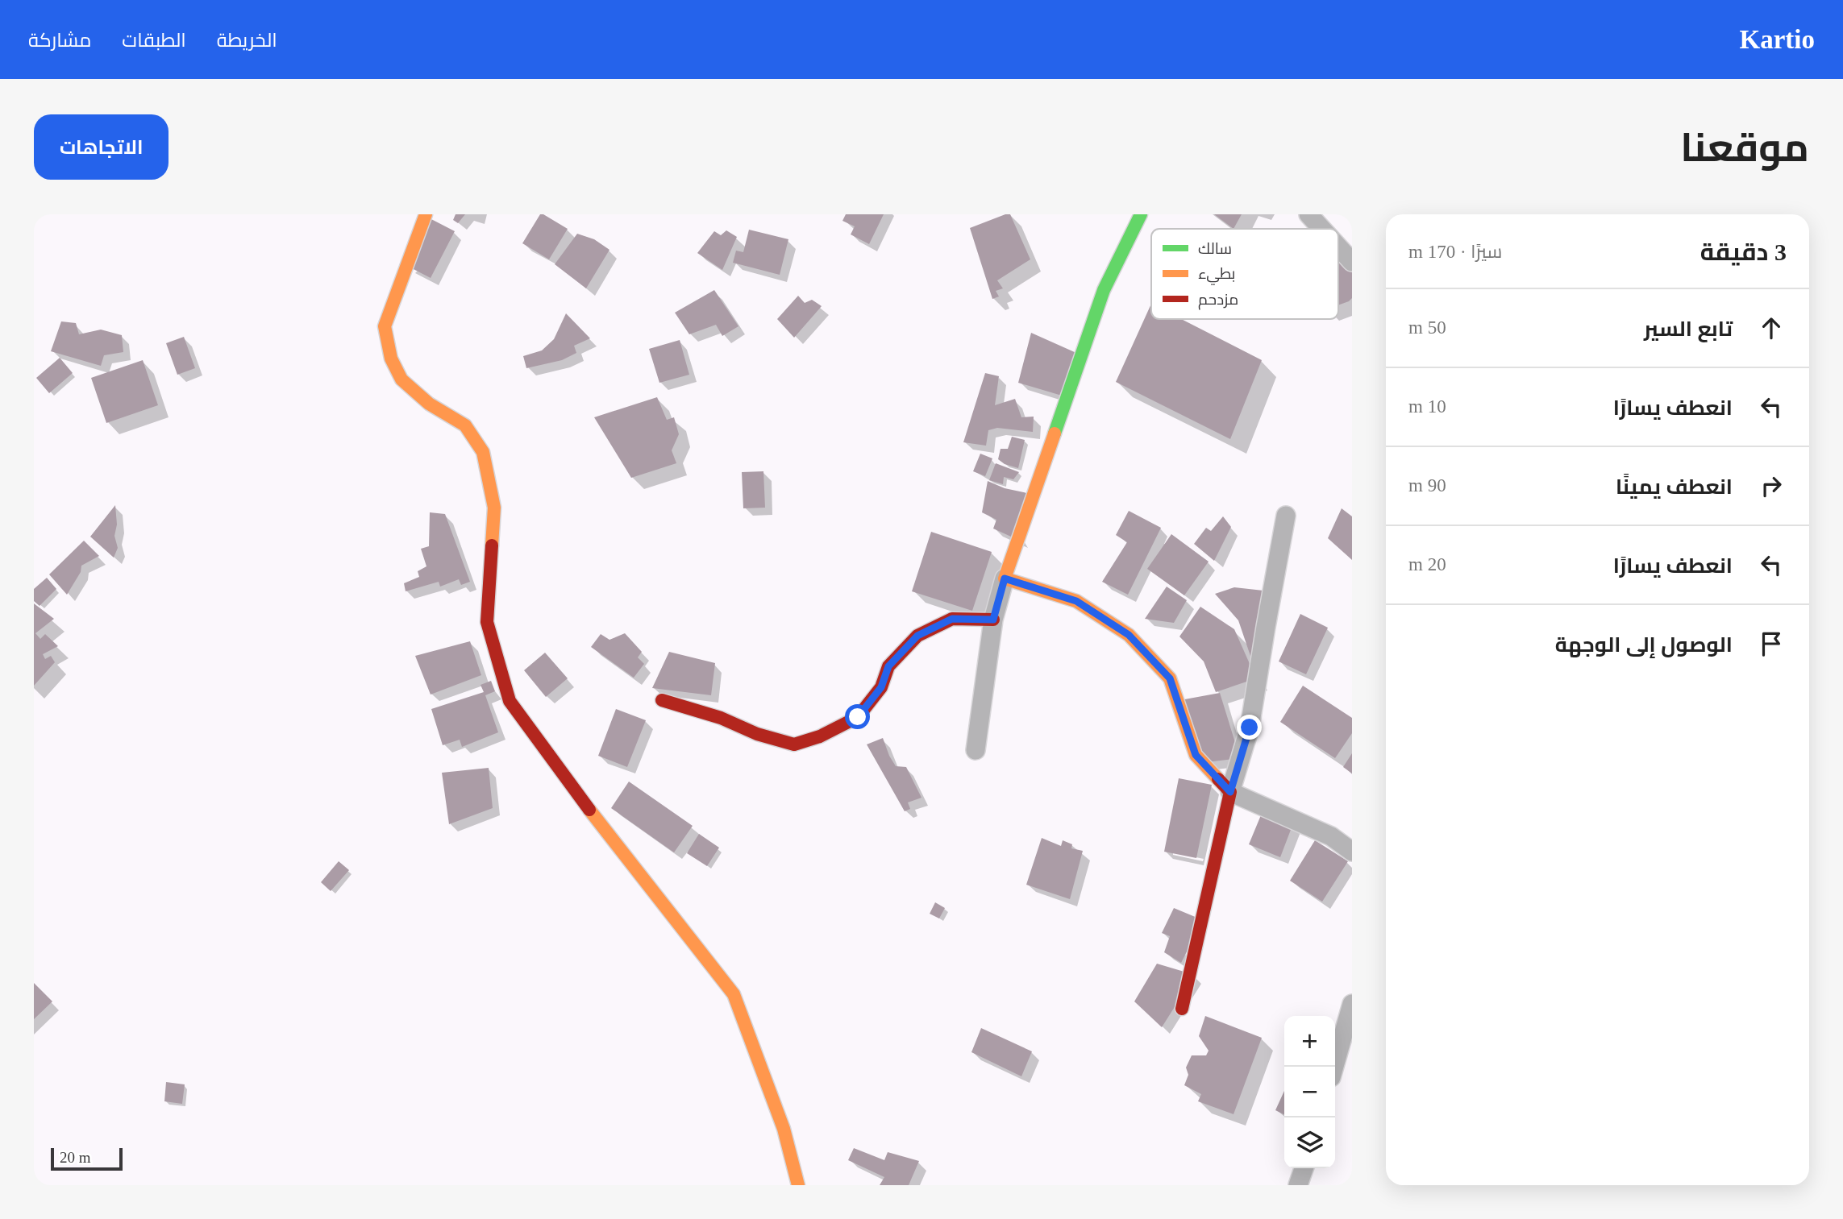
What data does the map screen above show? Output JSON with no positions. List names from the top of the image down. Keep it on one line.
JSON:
{"legend":["سالك","بطيء","مزدحم"],"scale_bar":"20 m","page":{"header":"Kartio","nav":["الخريطة","الطبقات","مشاركة"],"title":"موقعنا","buttons":"الاتجاهات","heading":["3 دقيقة","سيرًا · 170 m"],"list":[["تابع السير","50 m"],["انعطف يسارًا","10 m"],["انعطف يمينًا","90 m"],["انعطف يسارًا","20 m"],"الوصول إلى الوجهة"],"map_buttons":["+","−"],"scale":"20 m"}}
